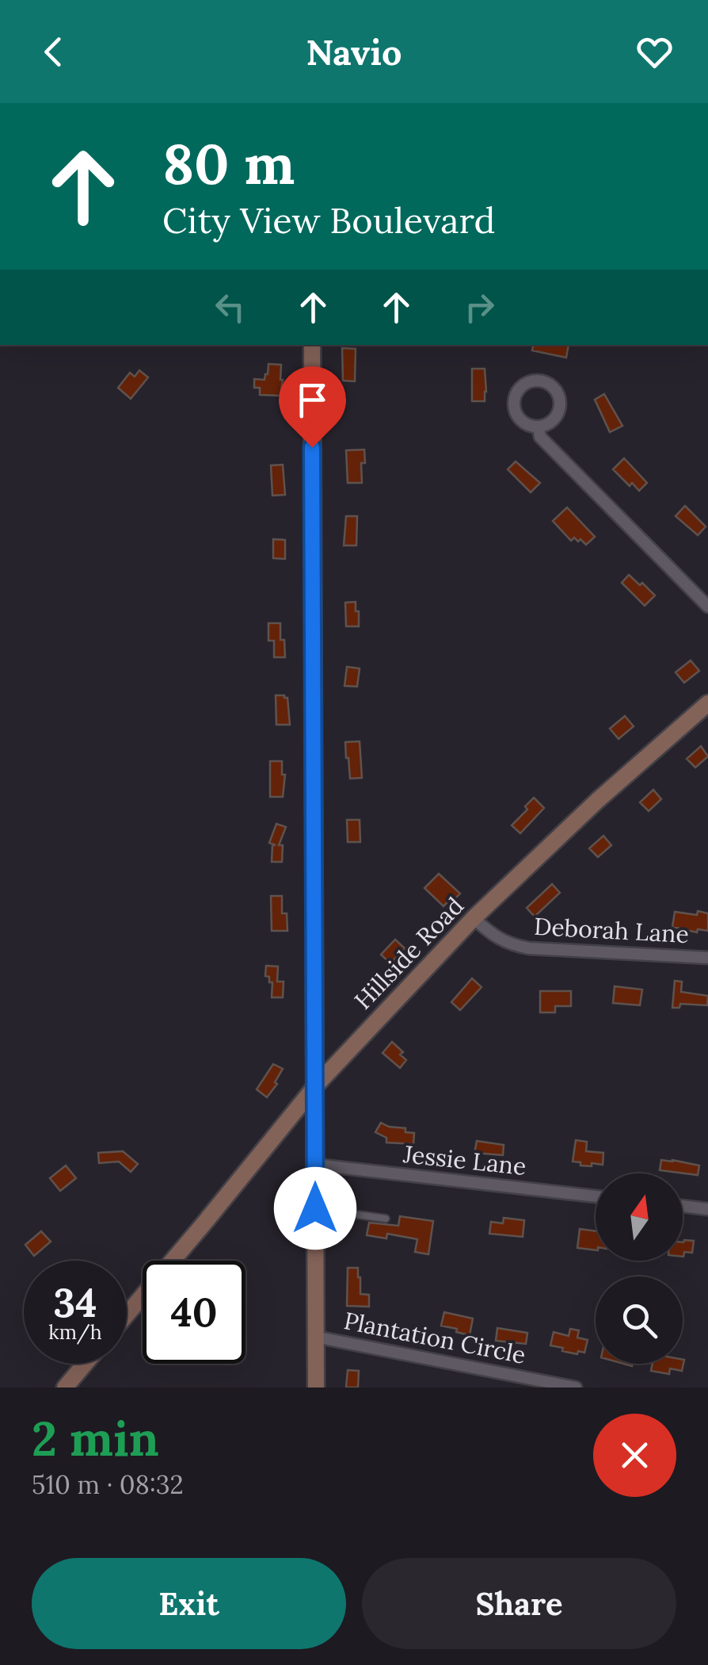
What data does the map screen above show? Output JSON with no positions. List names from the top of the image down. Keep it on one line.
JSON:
{"streets":{"street":["Deborah Lane","Hillside Road","Jessie Lane","Plantation Circle"]},"crossings":[["Deborah Lane","Hillside Road"]],"north":"top","page":{"header":"Navio","turn":["80 m","City View Boulevard"],"speed":"34 km/h","limit":"40","heading":["2 min","510 m · 08:32"],"buttons":["Exit","Share"]}}
